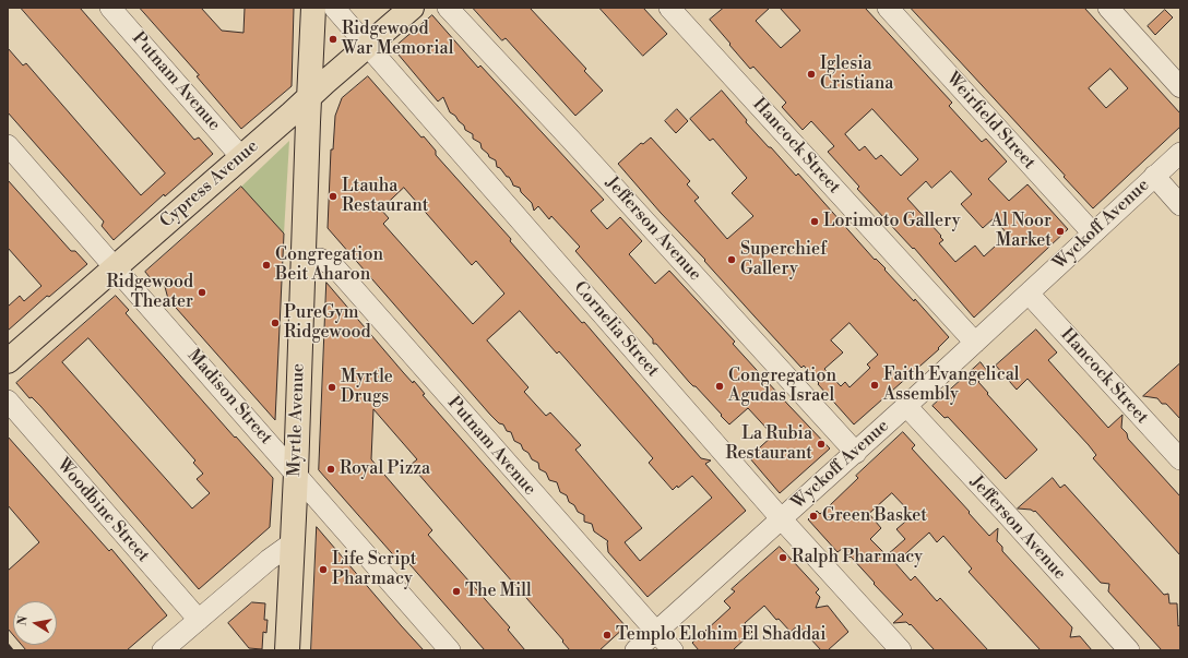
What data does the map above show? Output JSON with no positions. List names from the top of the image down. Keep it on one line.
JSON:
{"streets":{"main road":["Cypress Avenue","Myrtle Avenue"],"street":["Putnam Avenue","Weirfield Street","Hancock Street","Wyckoff Avenue","Jefferson Avenue","Cornelia Street","Madison Street","Woodbine Street"]},"crossings":[["Putnam Avenue","Cypress Avenue"],["Putnam Avenue","Wyckoff Avenue"],["Putnam Avenue","Myrtle Avenue"],["Weirfield Street","Wyckoff Avenue"],["Hancock Street","Wyckoff Avenue"],["Cypress Avenue","Cornelia Street"],["Cypress Avenue","Madison Street"],["Cypress Avenue","Myrtle Avenue"],["Wyckoff Avenue","Jefferson Avenue"],["Wyckoff Avenue","Cornelia Street"],["Madison Street","Myrtle Avenue"]],"places":["Ridgewood War Memorial","Iglesia Cristiana","Ltauha Restaurant","Lorimoto Gallery","Al Noor Market","Superchief Gallery","Congregation Beit Aharon","Ridgewood Theater","PureGym Ridgewood","Faith Evangelical Assembly","Congregation Agudas Israel","Myrtle Drugs","La Rubia Restaurant","Royal Pizza","Green Basket","Ralph Pharmacy","Life Script Pharmacy","The Mill","Templo Elohim El Shaddai"],"north":"left"}
